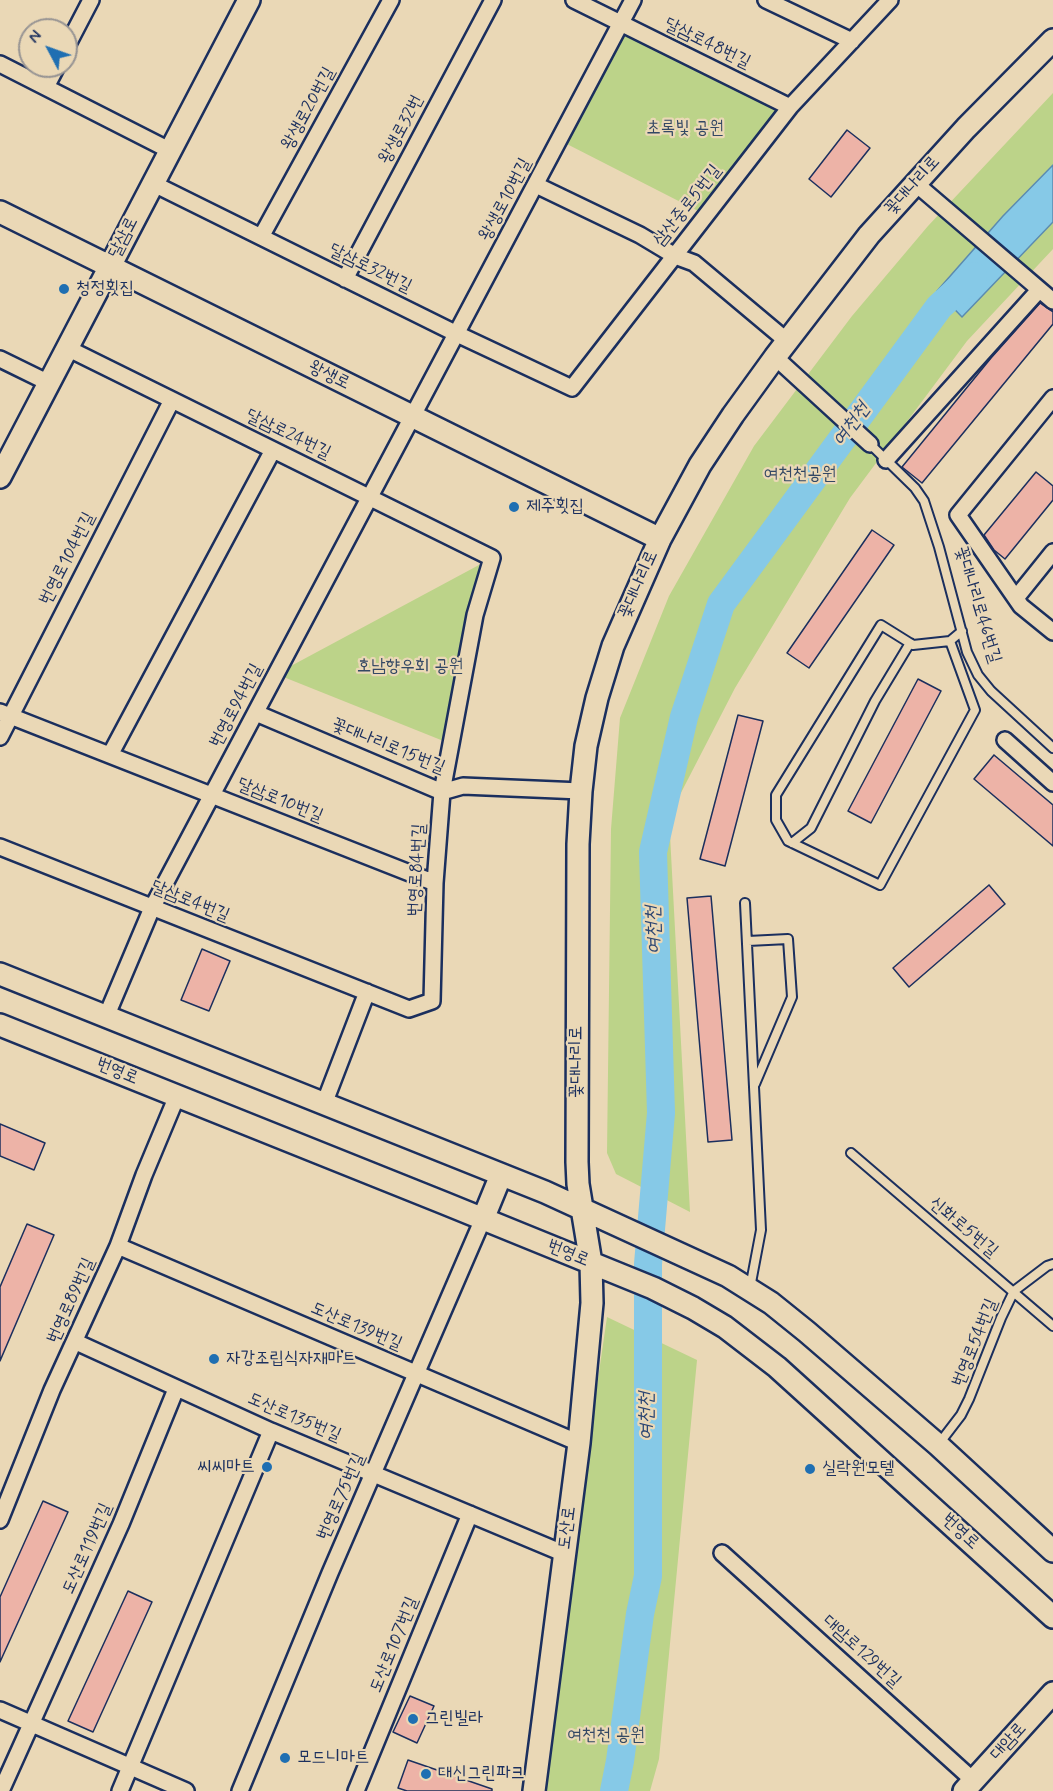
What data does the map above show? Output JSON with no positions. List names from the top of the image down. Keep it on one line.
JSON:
{"streets":{"main road":["꽃대나리로","달삼로","왕생로","번영로","도산로","대암로"],"street":["달삼로48번길","왕생로20번길","왕생로32번","왕생로10번길","삼산중로5번길","달삼로32번길","달삼로24번길","번영로104번길","번영로94번길","꽃대나리로15번길","달삼로10번길","번영로84번길","달삼로4번길","번영로89번길","도산로139번길","도산로135번길","번영로75번길","도산로119번길","도산로107번길","대암로129번길"],"lane":["꽃대나리로46번길","신화로5번길","번영로54번길"]},"crossings":[["달삼로48번길","왕생로10번길"],["달삼로48번길","삼산중로5번길"],["왕생로20번길","달삼로32번길"],["왕생로32번","달삼로32번길"],["꽃대나리로","왕생로"],["꽃대나리로","꽃대나리로15번길"],["꽃대나리로","번영로"],["꽃대나리로","도산로"],["왕생로10번길","달삼로32번길"],["왕생로10번길","왕생로"],["왕생로10번길","번영로94번길"],["삼산중로5번길","달삼로32번길"],["달삼로","달삼로32번길"],["달삼로","왕생로"],["달삼로","달삼로24번길"],["왕생로","번영로94번길"],["달삼로24번길","번영로104번길"],["달삼로24번길","번영로94번길"],["달삼로24번길","번영로84번길"],["번영로104번길","달삼로10번길"],["번영로94번길","꽃대나리로15번길"],["번영로94번길","달삼로10번길"],["번영로94번길","달삼로4번길"],["꽃대나리로15번길","번영로84번길"],["달삼로10번길","번영로84번길"],["번영로84번길","달삼로4번길"],["번영로","번영로89번길"],["번영로","번영로75번길"],["번영로","도산로"],["신화로5번길","번영로54번길"],["번영로89번길","도산로139번길"],["번영로89번길","도산로135번길"],["도산로139번길","번영로75번길"],["도산로139번길","도산로"],["도산로135번길","번영로75번길"],["도산로135번길","도산로"],["도산로135번길","도산로119번길"],["도산로135번길","도산로107번길"],["대암로129번길","대암로"]],"water":["여천천"],"parks":["초록빛 공원","여천천공원","호남향우회 공원","여천천 공원"],"places":["청정횟집","제주횟집","자강조립식자재마트","씨씨마트","실락원모텔","그린빌라","모드니마트","대신그린파크"],"north":"top left"}
